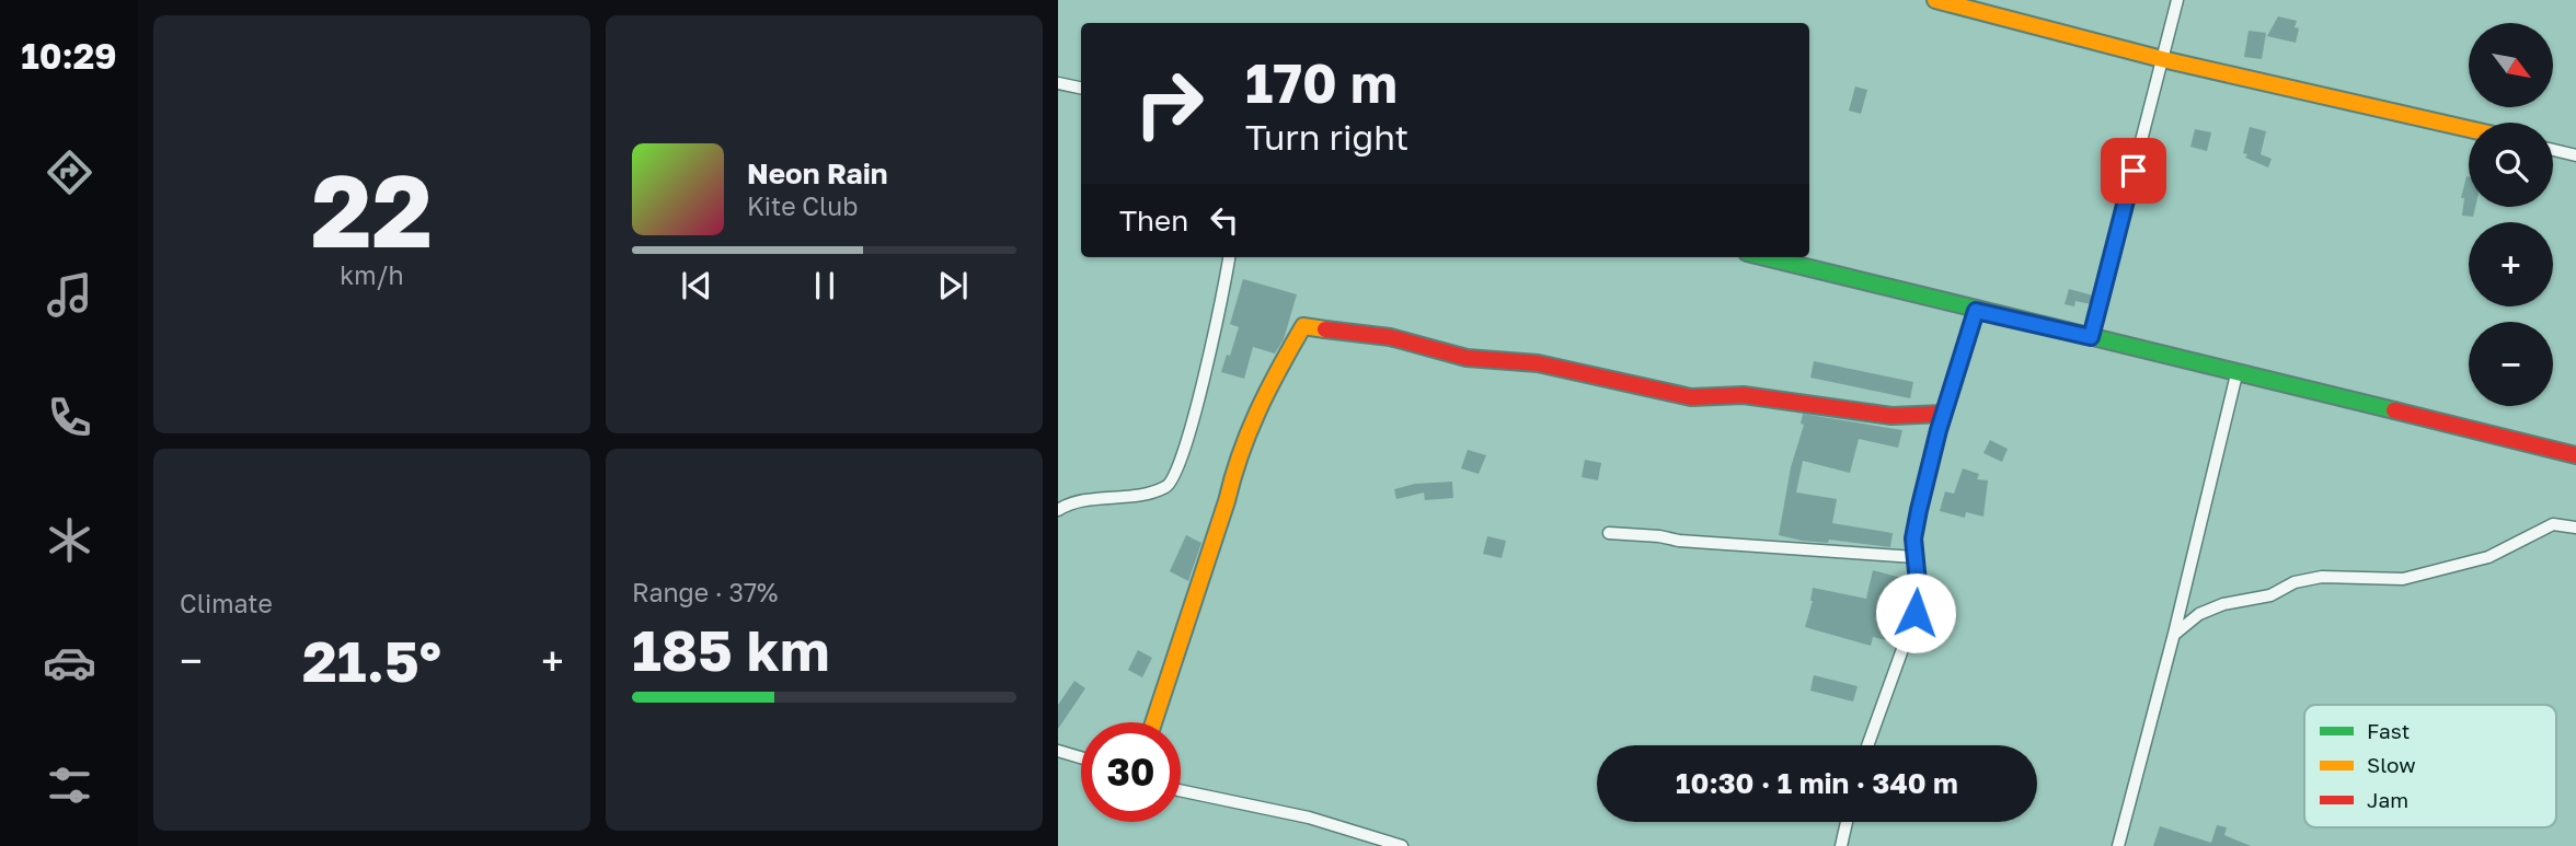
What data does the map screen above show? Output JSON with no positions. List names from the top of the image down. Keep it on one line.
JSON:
{"legend":["Fast","Slow","Jam"],"north":"bottom right","page":{"tabs":"10:29","tile":[["22","km/h"],"Climate",["Range · 37%","185 km"]],"map_buttons":["+","−"],"turn":["170 m","Turn right"],"song":["Neon Rain","Kite Club"],"then":"Then","heat":["−","21.5°","+"],"limit":"30","trip":"10:30 · 1 min · 340 m"}}
